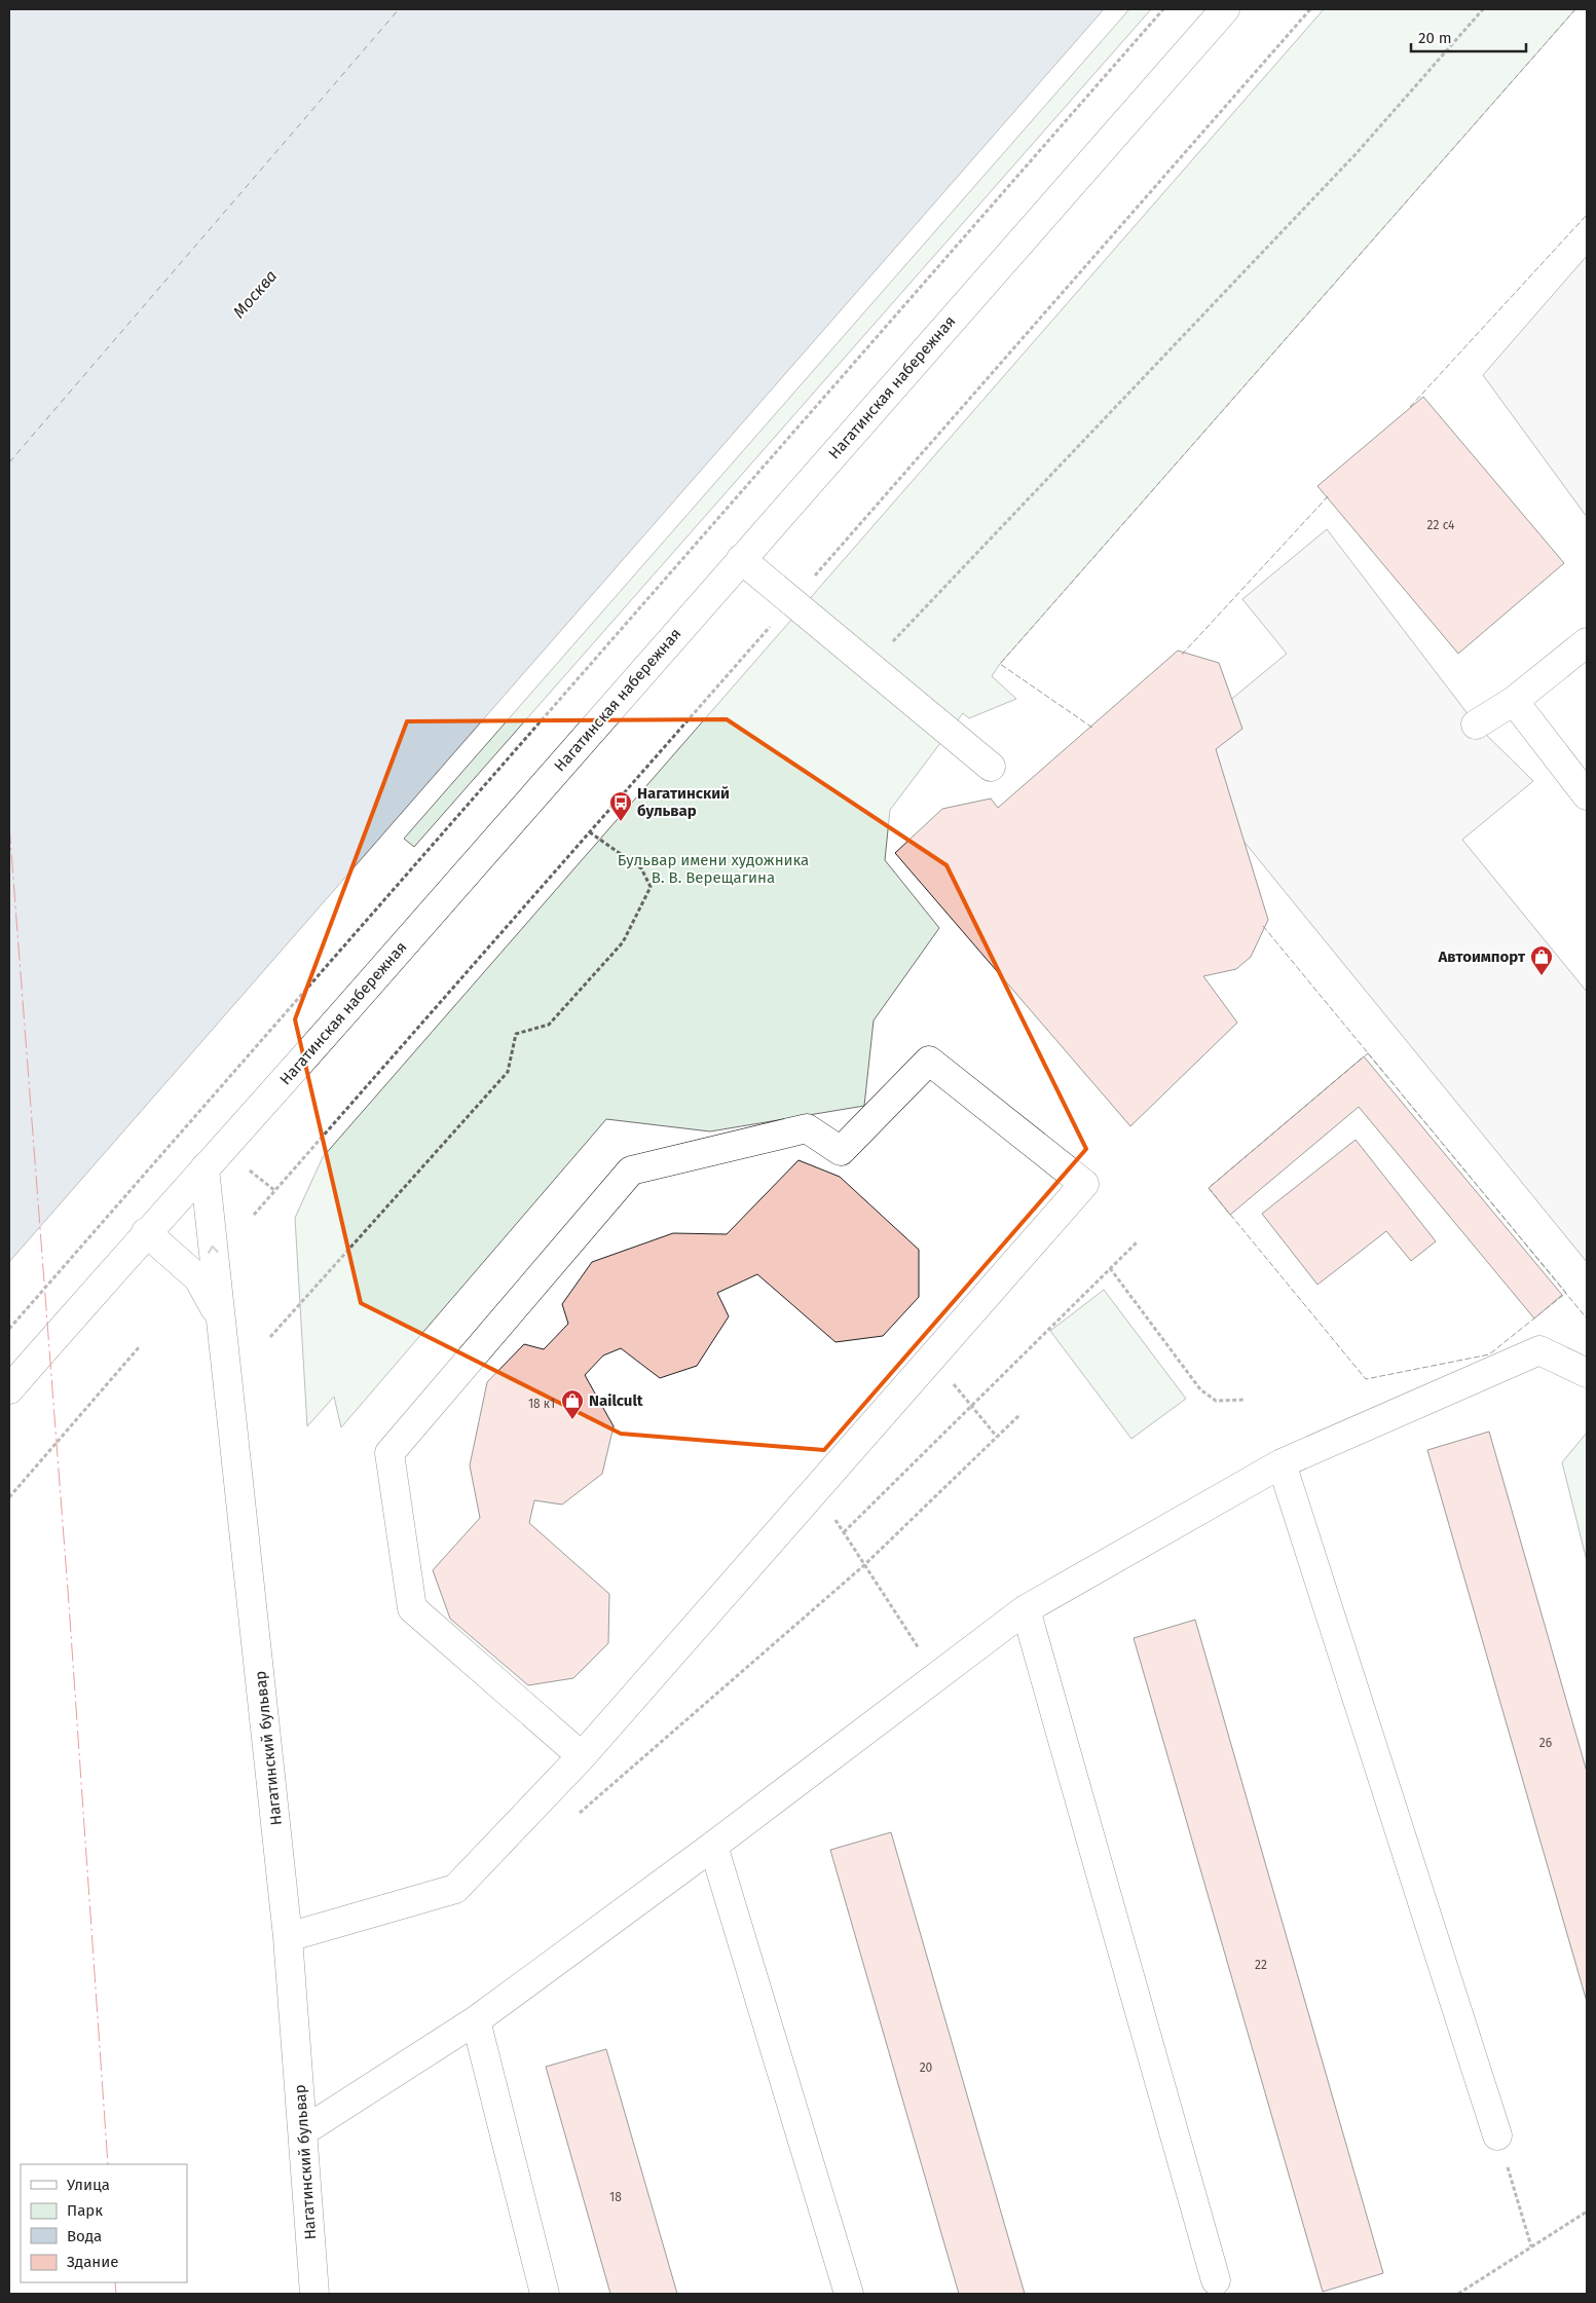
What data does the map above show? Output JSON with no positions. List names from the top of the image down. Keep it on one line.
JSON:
{"streets":{"main road":["Нагатинская набережная","Нагатинский бульвар"]},"crossings":[["Нагатинская набережная","Нагатинский бульвар"]],"water":["Москва"],"parks":["Бульвар имени художника В. В. Верещагина"],"places":{"bus stop":["Нагатинский бульвар"],"shop":["Автоимпорт","Nailcult"]},"house_numbers":["22 с4","18 к1","26","22","20","18"],"legend":["Улица","Парк","Вода","Здание"],"scale_bar":"20 m"}
